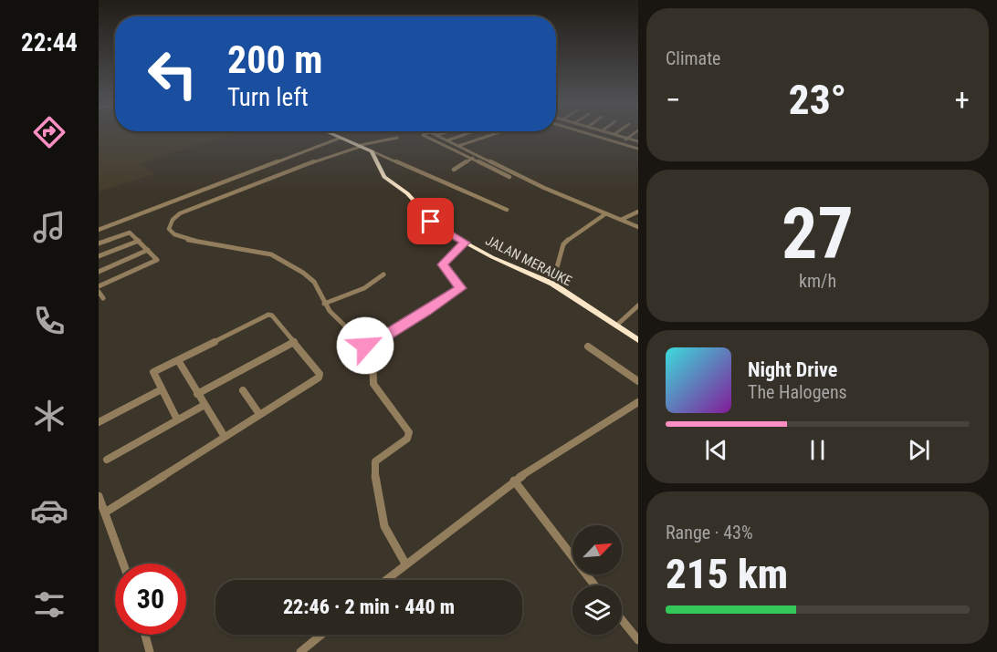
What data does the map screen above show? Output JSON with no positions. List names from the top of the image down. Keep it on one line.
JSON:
{"streets":{"highway":["JALAN MERAUKE"]},"north":"top right","page":{"tabs":"22:44","tile":["Climate",["27","km/h"],["Range · 43%","215 km"]],"turn":["200 m","Turn left"],"heat":["−","23°","+"],"song":["Night Drive","The Halogens"],"limit":"30","trip":"22:46 · 2 min · 440 m"}}
